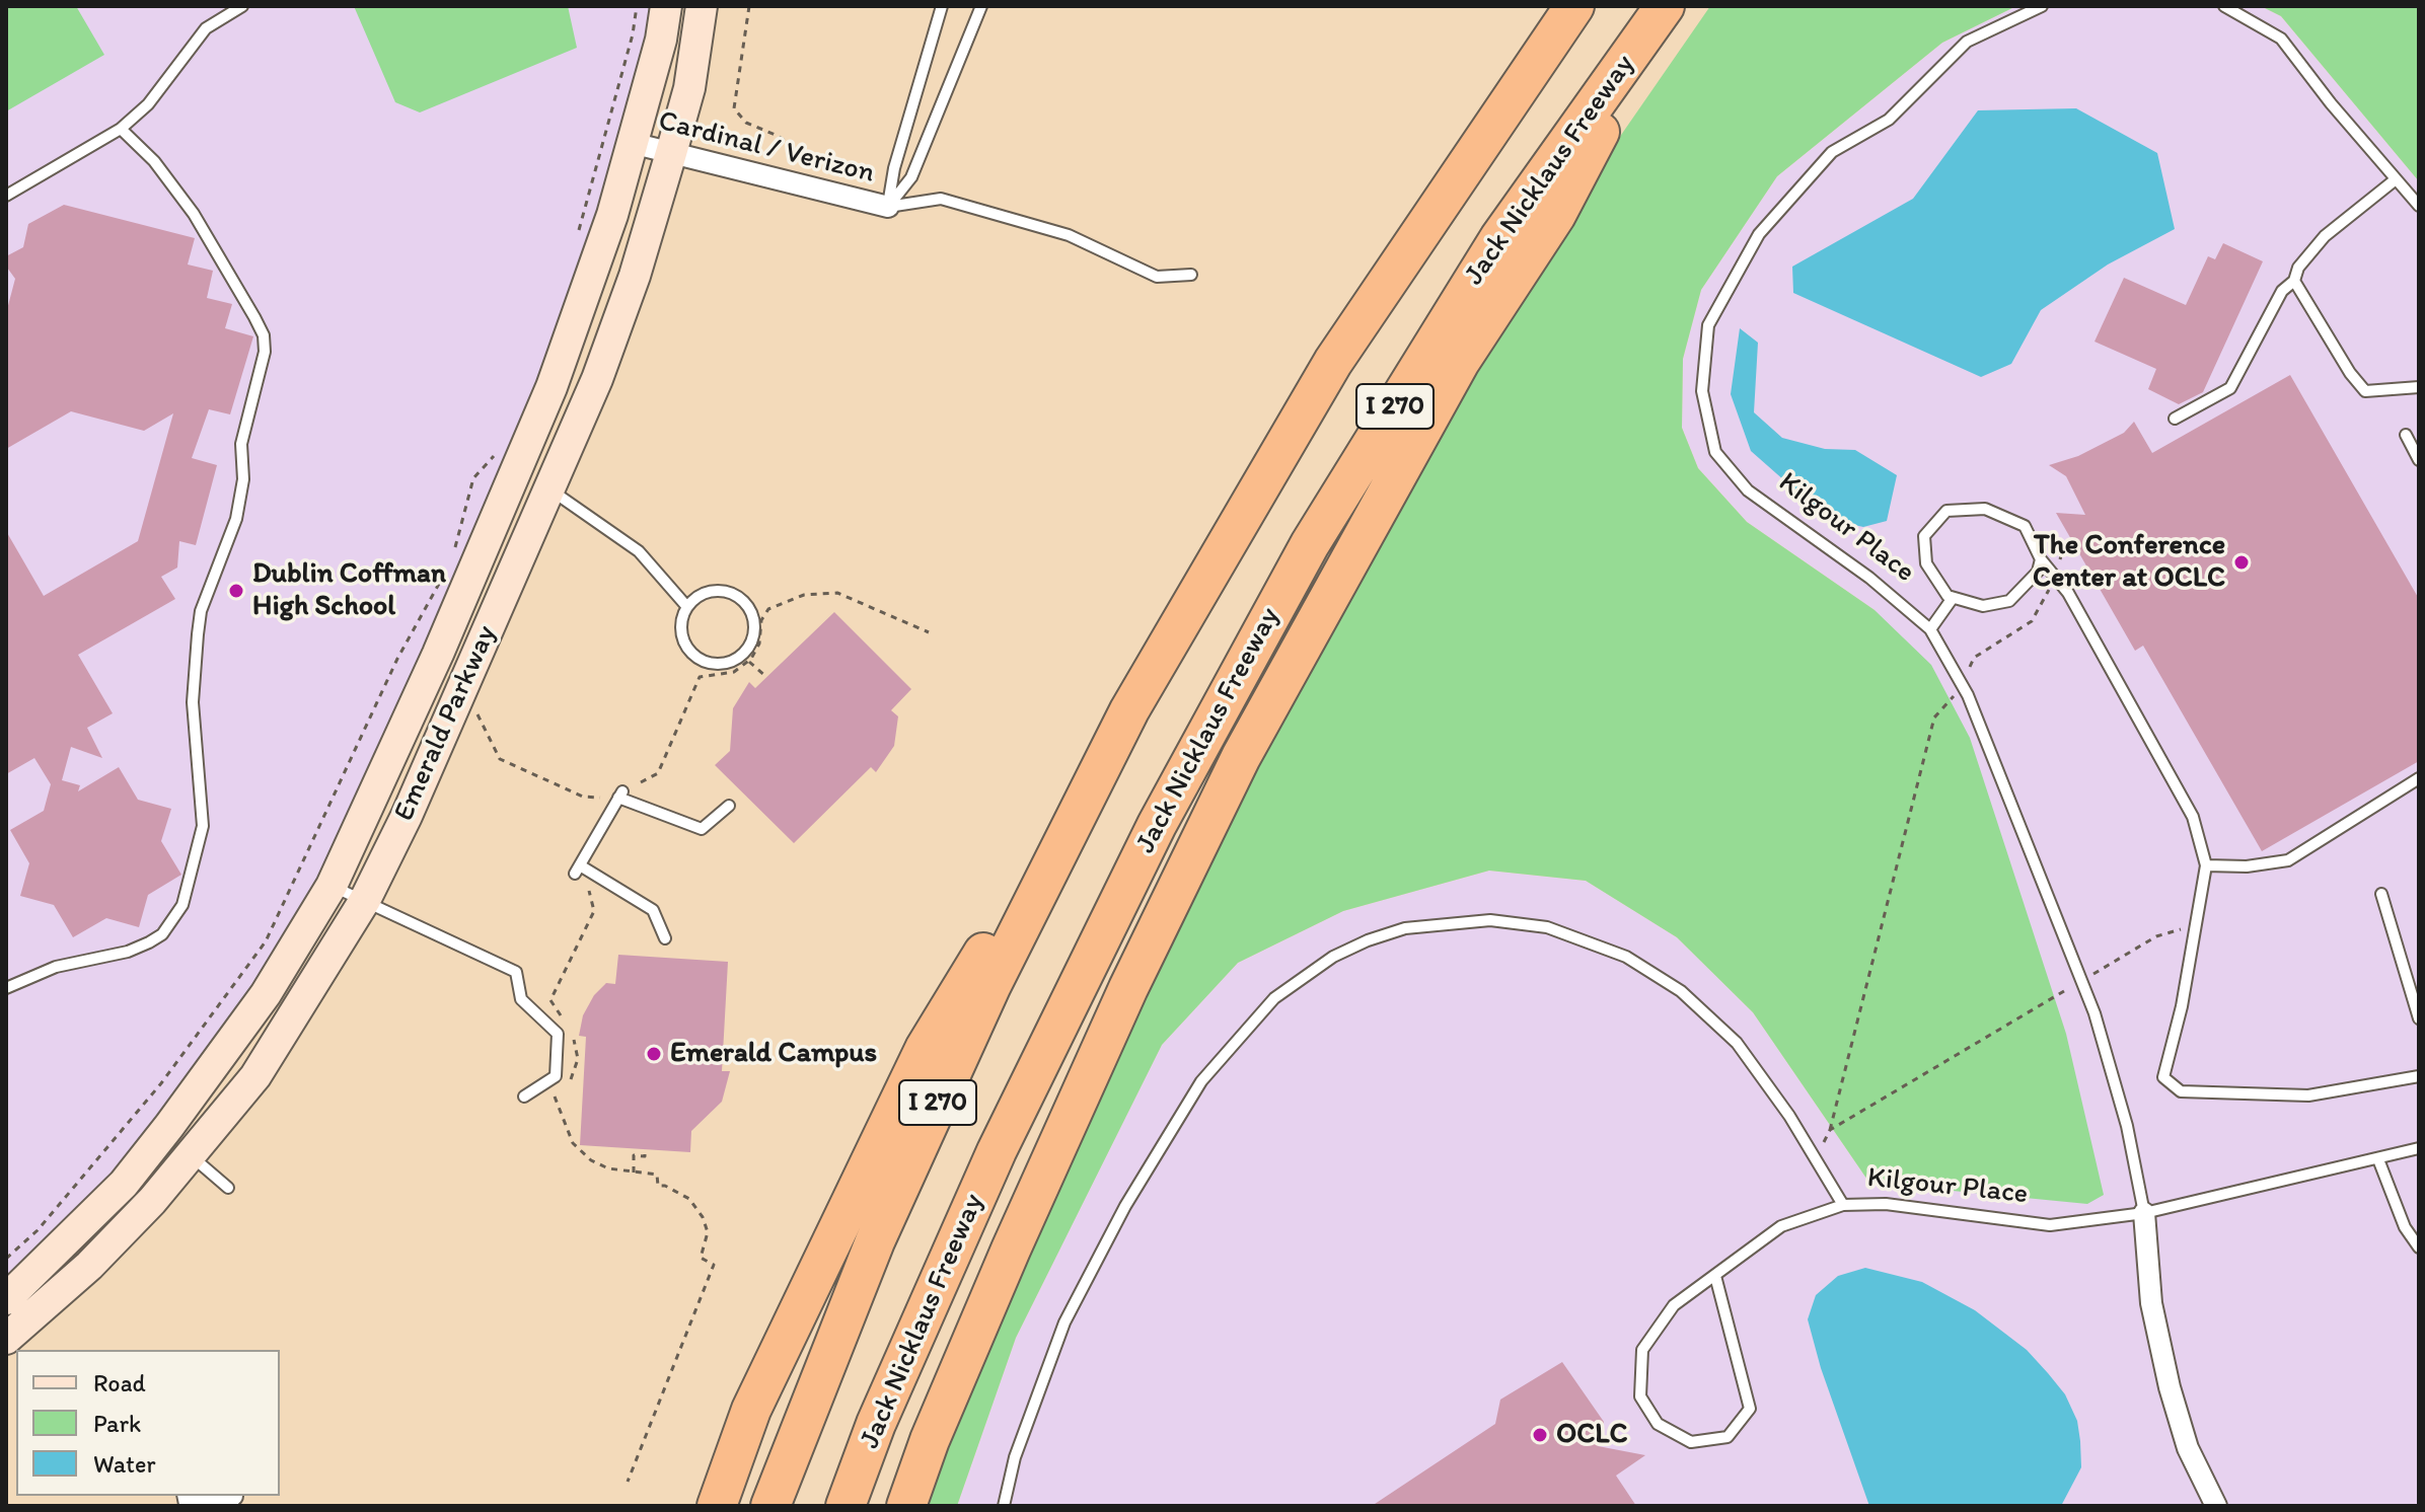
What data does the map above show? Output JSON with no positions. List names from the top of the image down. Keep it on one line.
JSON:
{"streets":{"highway":["Jack Nicklaus Freeway","I 270"],"main road":["Emerald Parkway"],"street":["Cardinal / Verizon","Kilgour Place"]},"crossings":[["Cardinal / Verizon","Emerald Parkway"]],"places":["The Conference Center at OCLC","Dublin Coffman High School","Emerald Campus","OCLC"],"legend":["Road","Park","Water"]}
